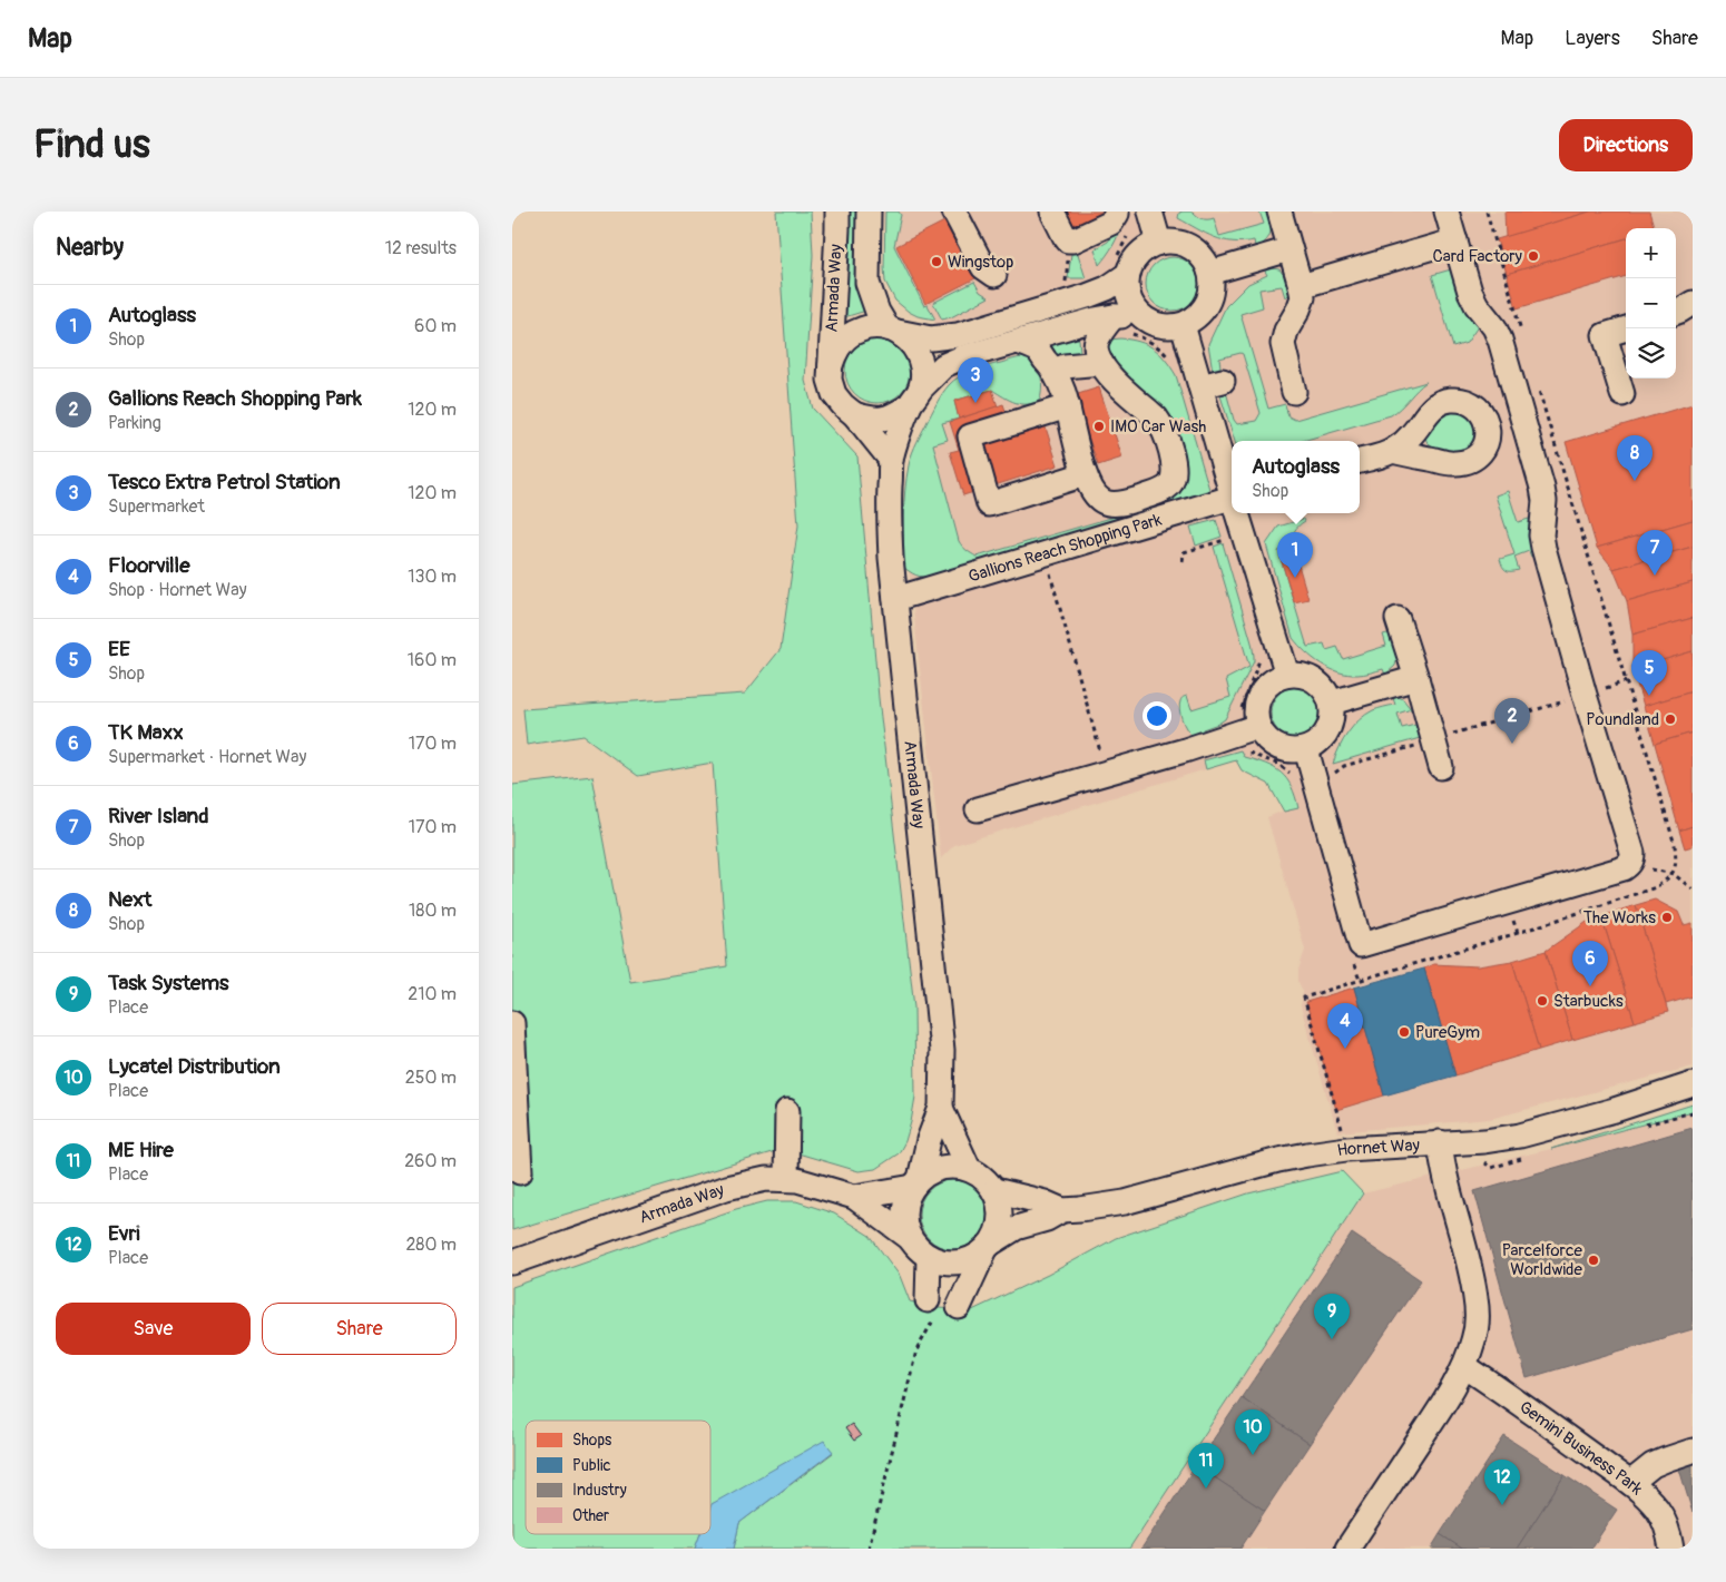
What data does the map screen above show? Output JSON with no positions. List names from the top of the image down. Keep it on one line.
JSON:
{"streets":{"street":["Armada Way","Gallions Reach Shopping Park","Hornet Way","Gemini Business Park"]},"crossings":[["Armada Way","Gallions Reach Shopping Park"],["Armada Way","Hornet Way"]],"places":["Card Factory","Wingstop","IMO Car Wash","Poundland","The Works","Starbucks","PureGym","Parcelforce Worldwide"],"legend":["Shops","Public","Industry","Other"],"page":{"header":"Map","nav":["Map","Layers","Share"],"buttons":["Directions",["Save","Share"]],"title":"Find us","heading":["Nearby","12 results"],"map_buttons":["+","−"],"list":[{"mark":"1","name":"Autoglass","note":"Shop","value":"60 m"},{"mark":"2","name":"Gallions Reach Shopping Park","note":"Parking","value":"120 m"},{"mark":"3","name":"Tesco Extra Petrol Station","note":"Supermarket","value":"120 m"},{"mark":"4","name":"Floorville","note":"Shop · Hornet Way","value":"130 m"},{"mark":"5","name":"EE","note":"Shop","value":"160 m"},{"mark":"6","name":"TK Maxx","note":"Supermarket · Hornet Way","value":"170 m"},{"mark":"7","name":"River Island","note":"Shop","value":"170 m"},{"mark":"8","name":"Next","note":"Shop","value":"180 m"},{"mark":"9","name":"Task Systems","note":"Place","value":"210 m"},{"mark":"10","name":"Lycatel Distribution","note":"Place","value":"250 m"},{"mark":"11","name":"ME Hire","note":"Place","value":"260 m"},{"mark":"12","name":"Evri","note":"Place","value":"280 m"}],"pins":["3","8","7","1","5","2","6","4","9","10","11","12"],"popup":["Autoglass","Shop"]}}
